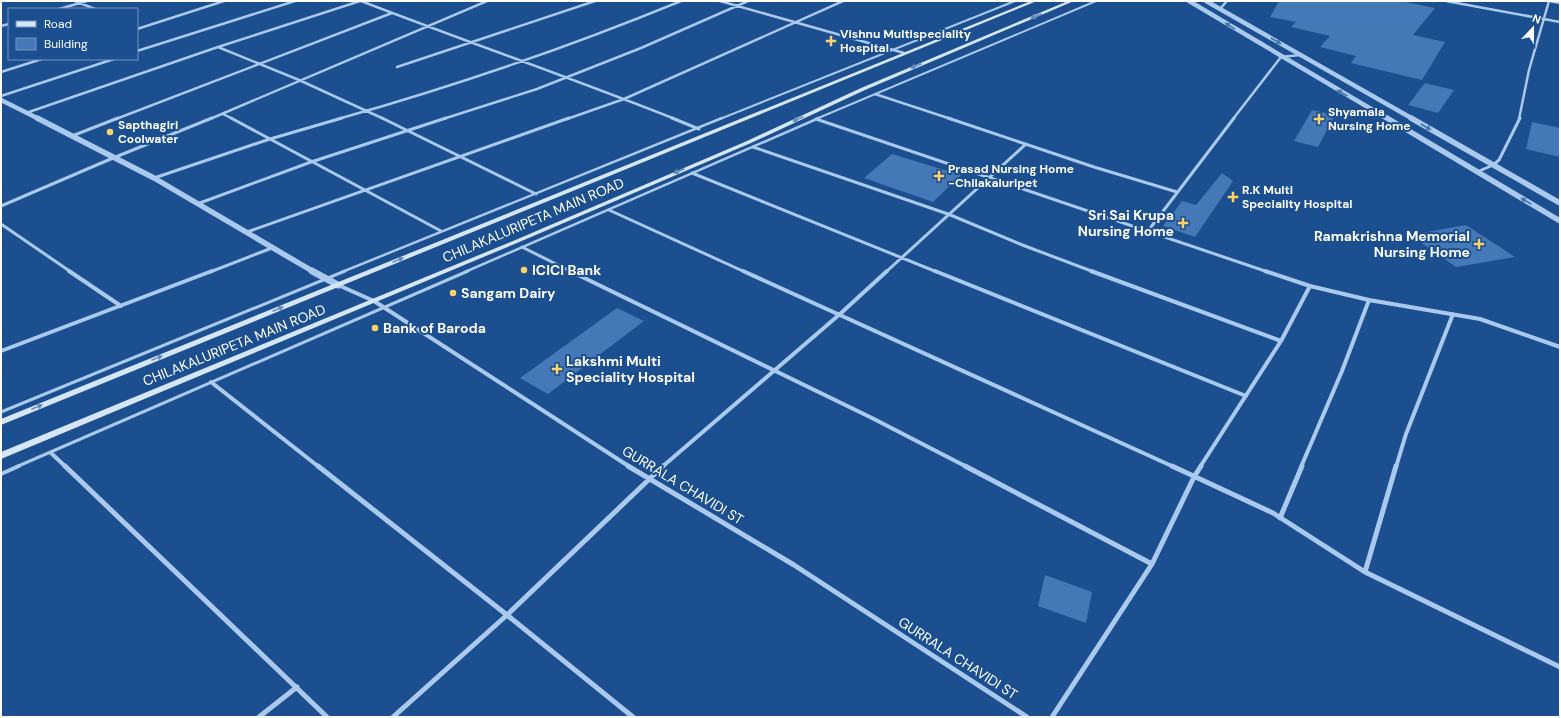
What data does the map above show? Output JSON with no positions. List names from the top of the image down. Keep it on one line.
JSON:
{"streets":{"main road":["CHILAKALURIPETA MAIN ROAD"],"street":["GURRALA CHAVIDI ST"]},"crossings":[["CHILAKALURIPETA MAIN ROAD","GURRALA CHAVIDI ST"]],"places":{"health":["Vishnu Multispeciality Hospital","Shyamala Nursing Home","Prasad Nursing Home -Chilakaluripet","R.K Multi Speciality Hospital","Sri Sai Krupa Nursing Home","Ramakrishna Memorial Nursing Home","Lakshmi Multi Speciality Hospital"],"other":["Sapthagiri Coolwater","ICICI Bank","Sangam Dairy","Bank of Baroda"]},"legend":["Road","Building"],"north":"top"}
